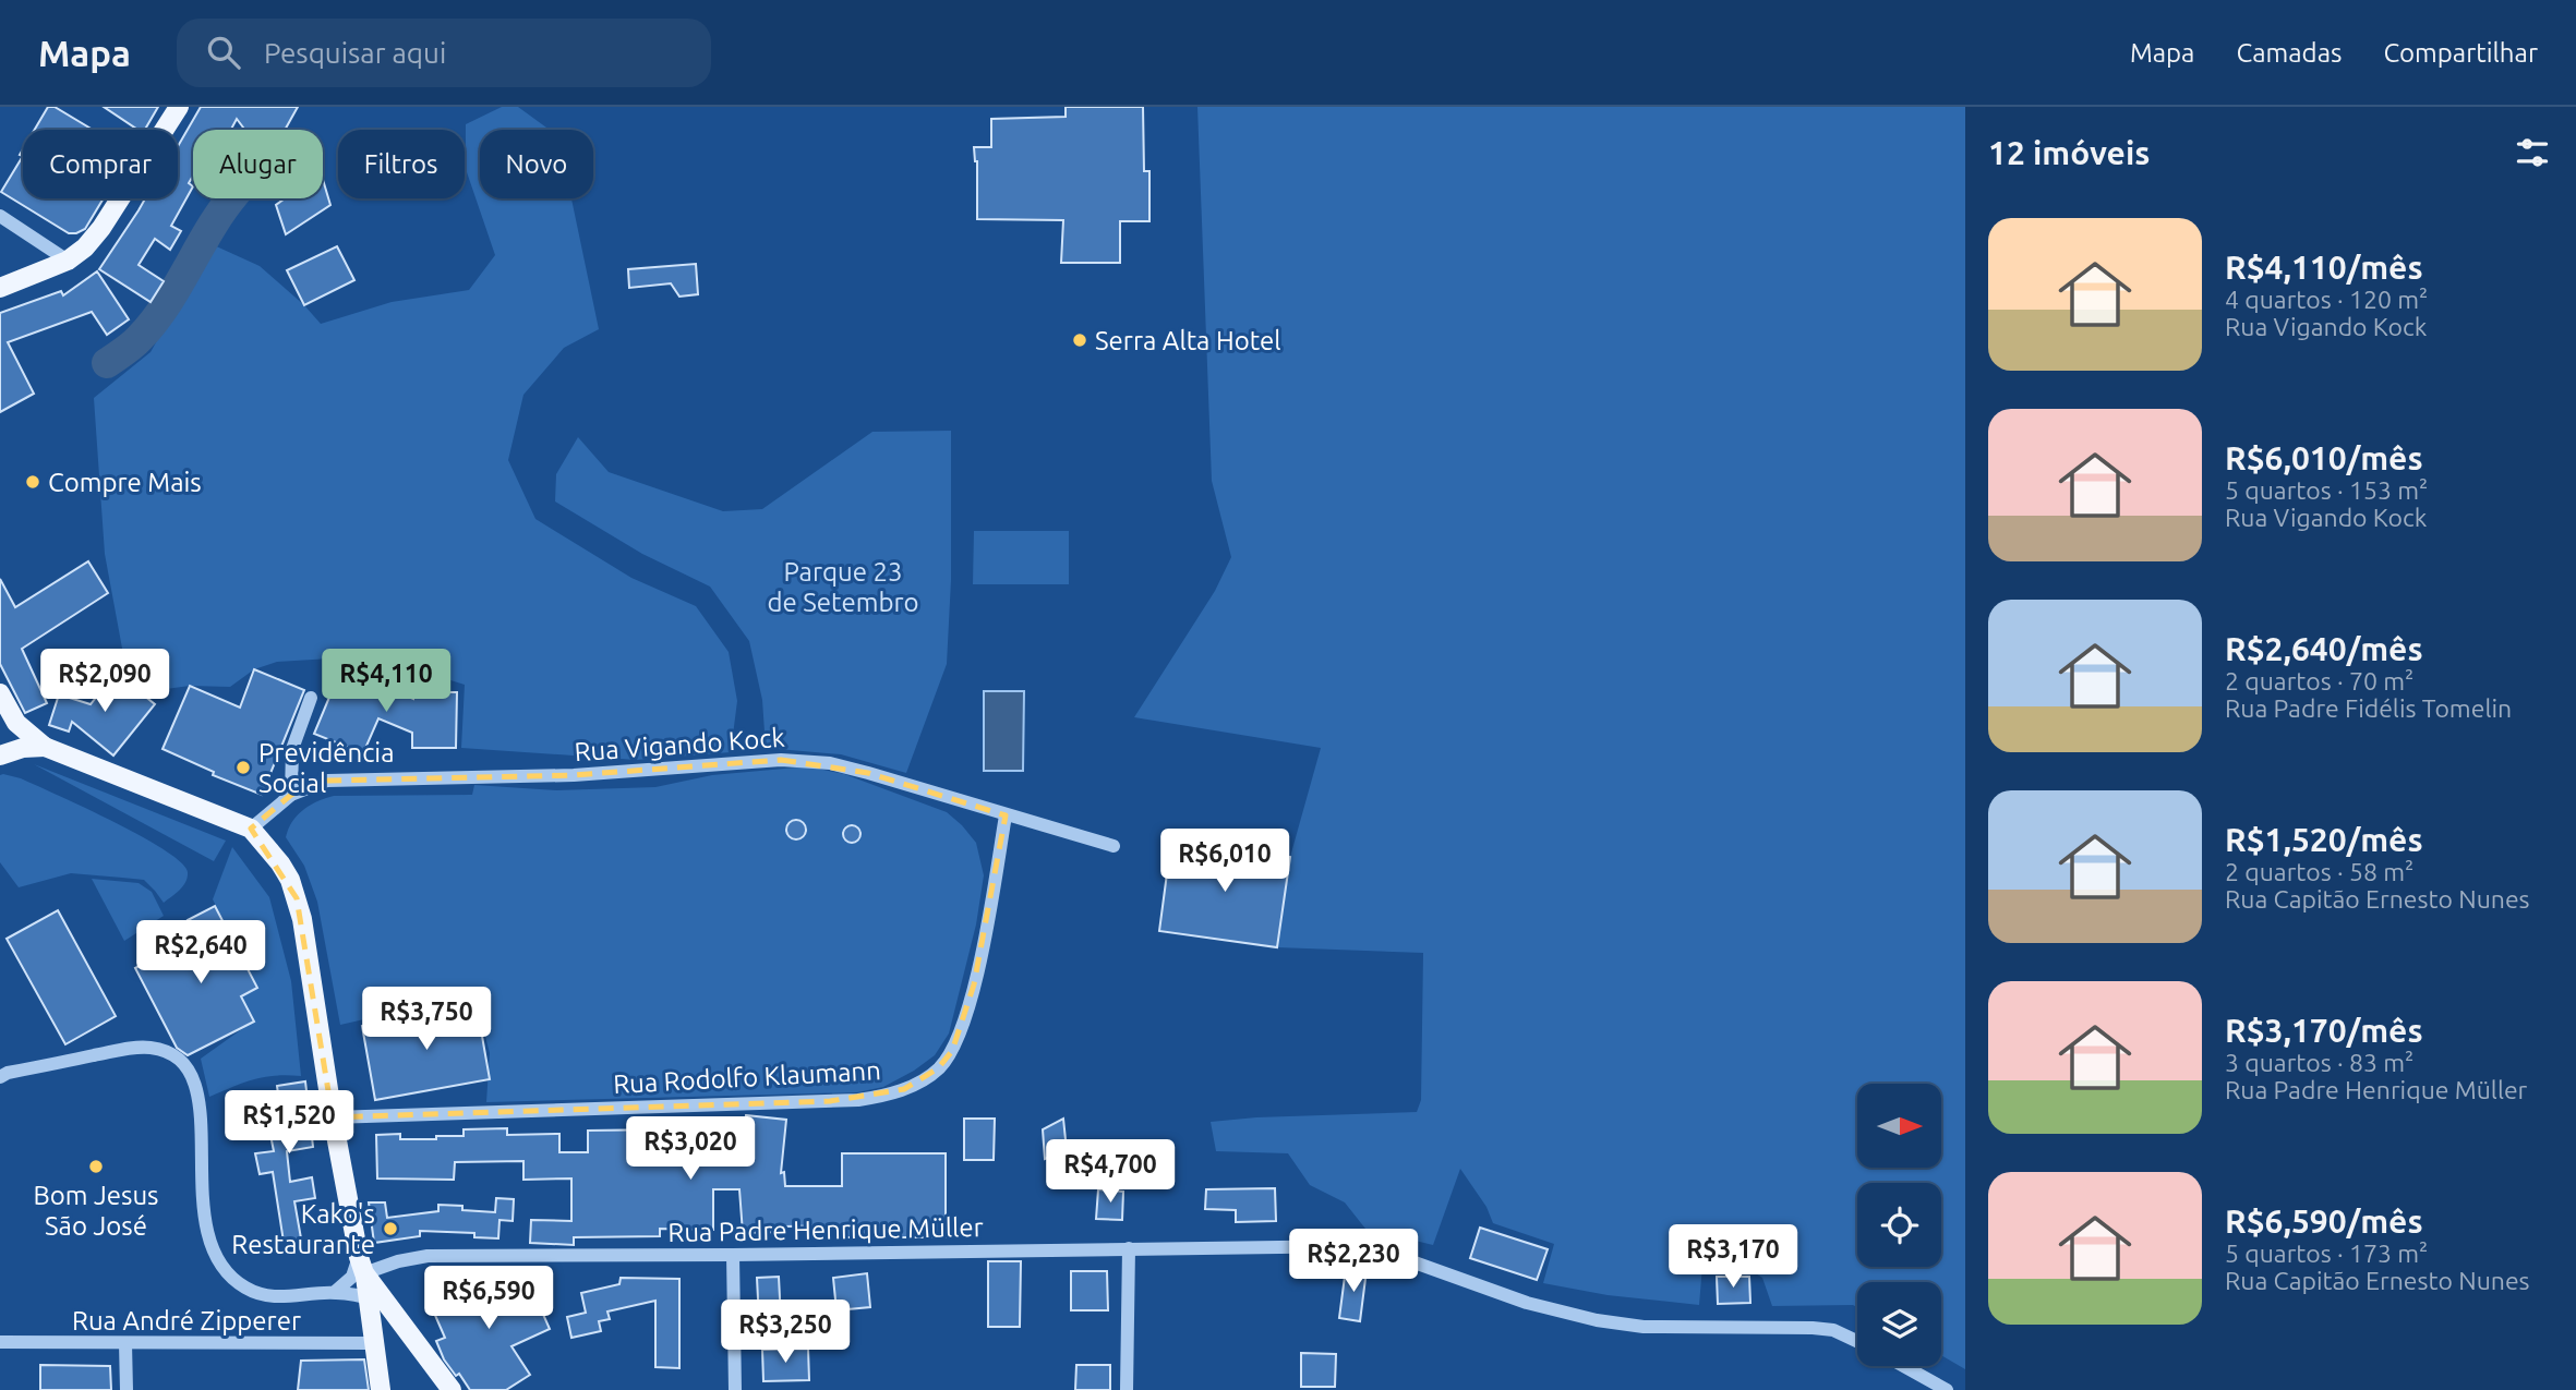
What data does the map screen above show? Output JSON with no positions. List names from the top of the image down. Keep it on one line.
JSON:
{"streets":{"street":["Rua Vigando Kock","Rua Rodolfo Klaumann","Rua Padre Henrique Müller","Rua André Zipperer"]},"crossings":[["Rua Vigando Kock","Rua Rodolfo Klaumann"]],"parks":["Parque 23 de Setembro"],"places":["Serra Alta Hotel","Compre Mais","Previdência Social","Bom Jesus São José","Kako's Restaurante"],"north":"right","page":{"header":"Mapa","search":"Pesquisar aqui","nav":["Mapa","Camadas","Compartilhar"],"heading":"12 imóveis","chip":["Comprar","Alugar","Filtros","Novo"],"list":[{"name":"R$4,110/mês","note":"4 quartos · 120 m² · Rua Vigando Kock"},{"name":"R$6,010/mês","note":"5 quartos · 153 m² · Rua Vigando Kock"},{"name":"R$2,640/mês","note":"2 quartos · 70 m² · Rua Padre Fidélis Tomelin"},{"name":"R$1,520/mês","note":"2 quartos · 58 m² · Rua Capitão Ernesto Nunes"},{"name":"R$3,170/mês","note":"3 quartos · 83 m² · Rua Padre Henrique Müller"},{"name":"R$6,590/mês","note":"5 quartos · 173 m² · Rua Capitão Ernesto Nunes"}],"price":["R$2,090","R$4,110","R$6,010","R$2,640","R$3,750","R$1,520","R$3,020","R$4,700","R$3,170","R$2,230","R$6,590","R$3,250"]}}
